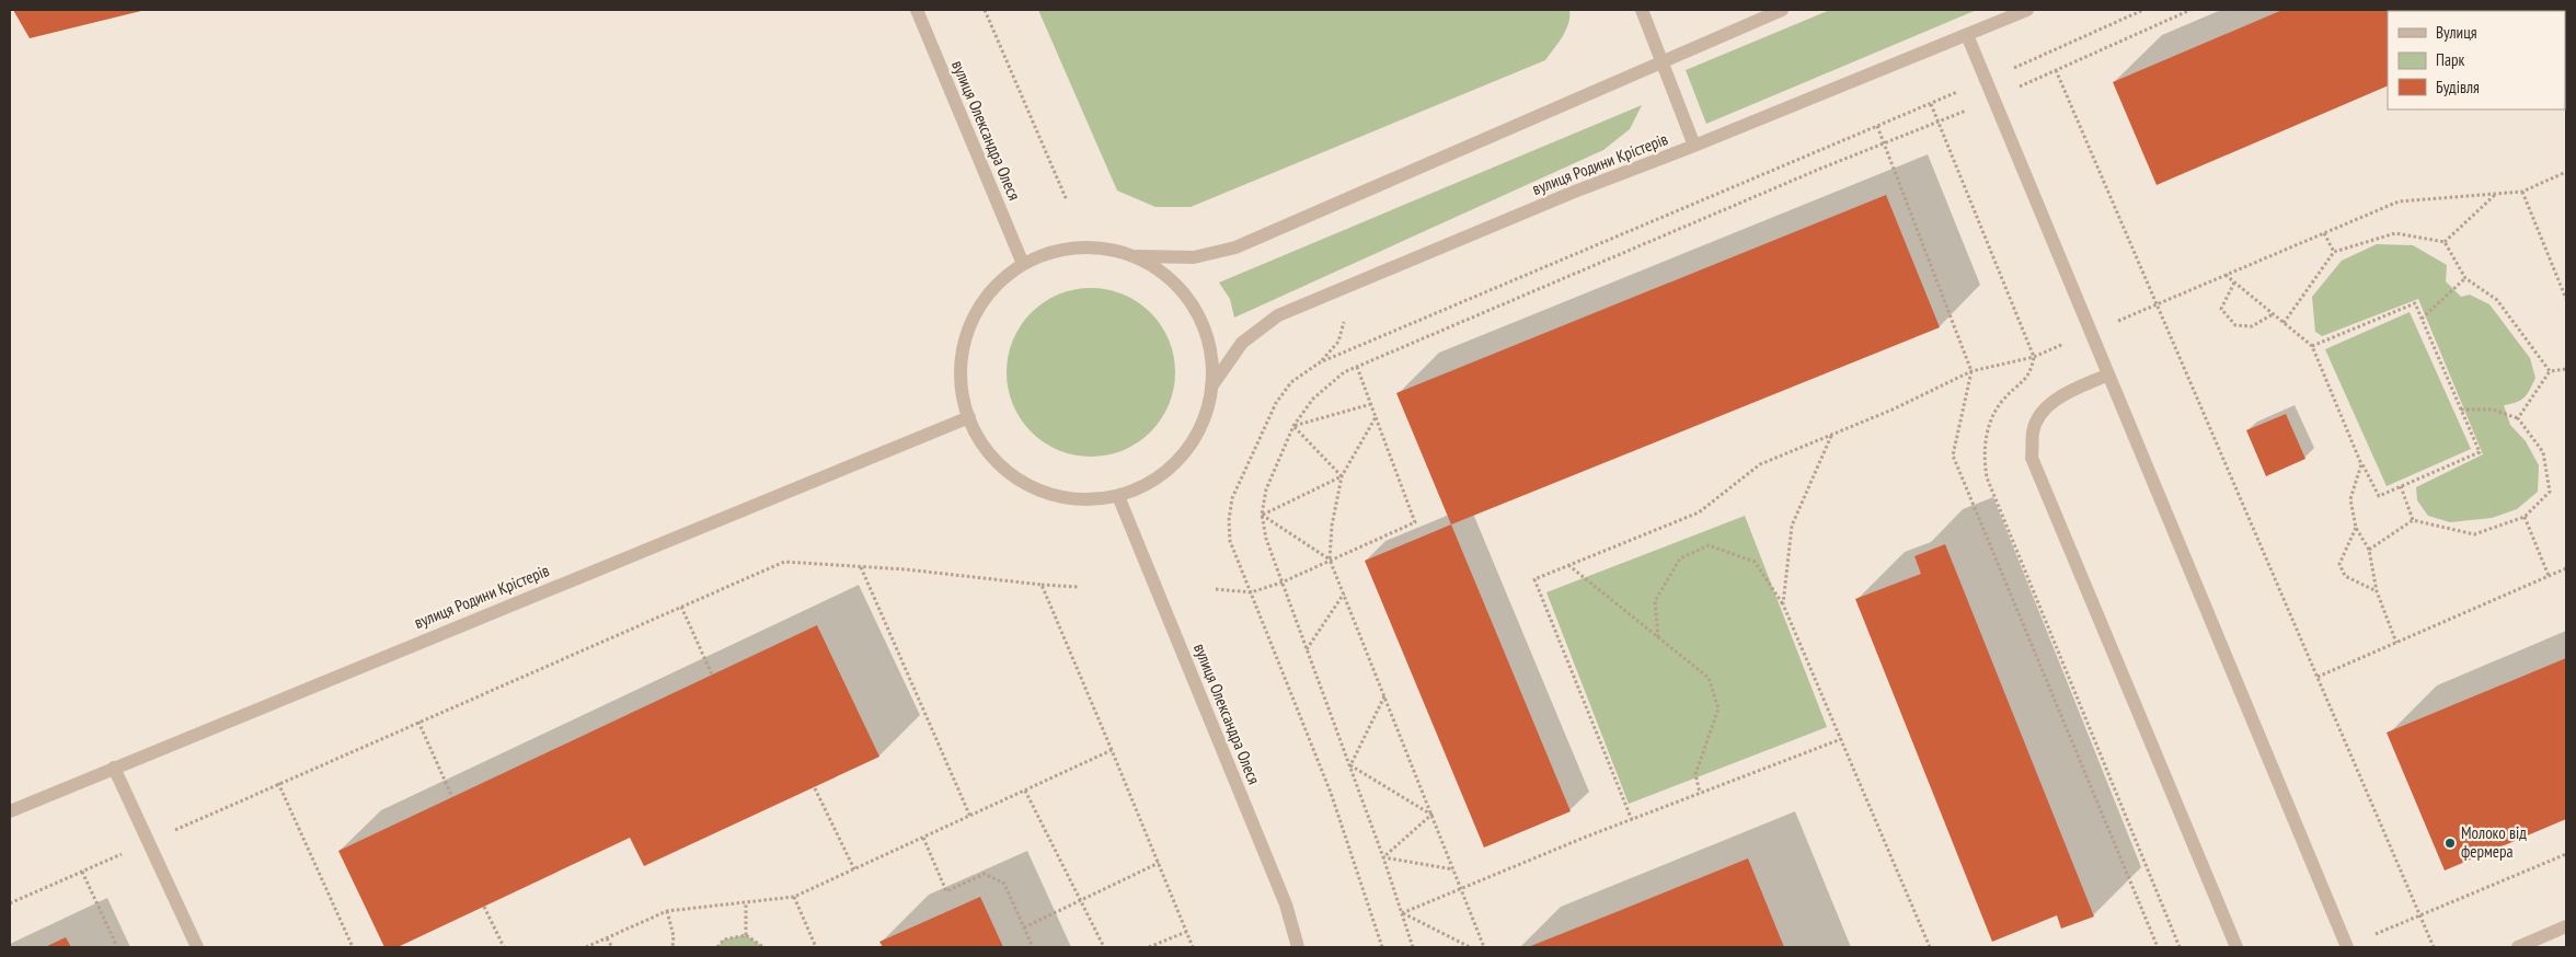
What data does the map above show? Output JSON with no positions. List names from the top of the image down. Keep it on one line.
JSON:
{"streets":{"street":["вулиця Олександра Олеся","вулиця Родини Крістерів"]},"places":["Молоко від фермера"],"legend":["Вулиця","Парк","Будівля"]}
